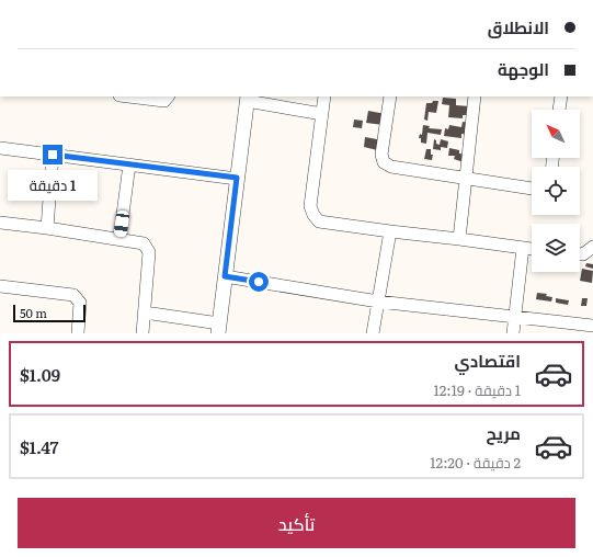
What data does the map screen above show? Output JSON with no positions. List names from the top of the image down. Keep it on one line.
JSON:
{"scale_bar":"50 m","north":"top left","page":{"banner":["الانطلاق","الوجهة"],"bubble":"1 دقيقة","scale":"50 m","list":[{"name":"اقتصادي","note":"1 دقيقة · 12:19","value":"$1.09"},{"name":"مريح","note":"2 دقيقة · 12:20","value":"$1.47"}],"buttons":"تأكيد"}}
